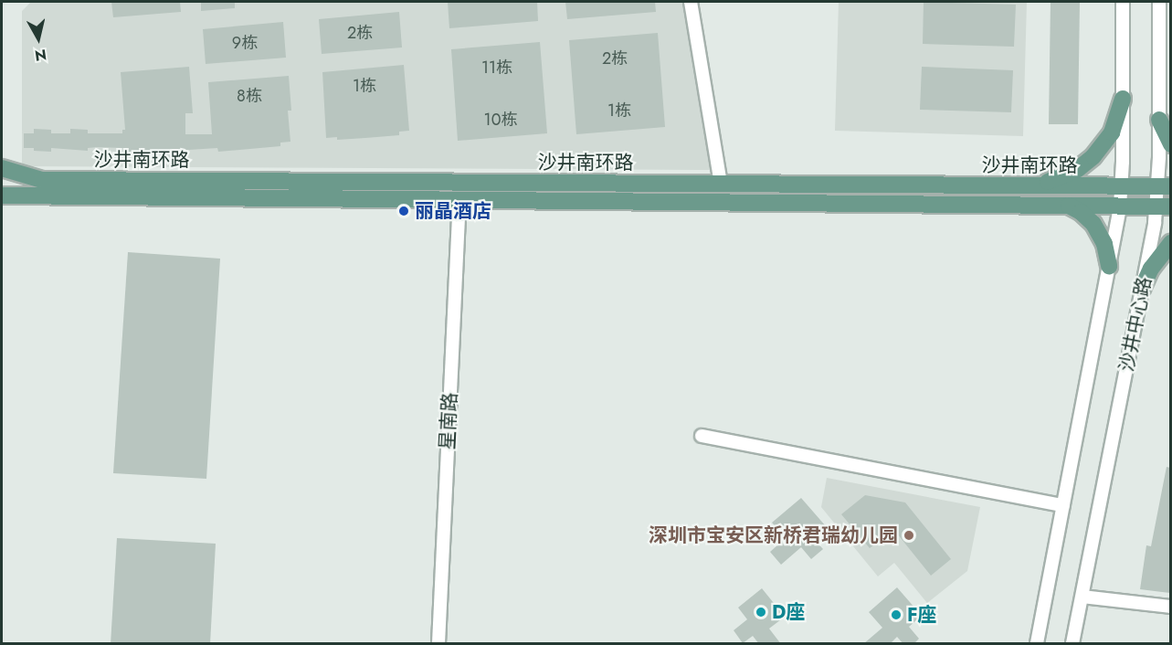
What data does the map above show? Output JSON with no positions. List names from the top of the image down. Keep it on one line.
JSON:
{"streets":{"main road":["沙井南环路"],"street":["沙井中心路","星南路"]},"crossings":[["沙井南环路","沙井中心路"],["沙井南环路","星南路"]],"places":["丽晶酒店","深圳市宝安区新桥君瑞幼儿园","D座","F座"],"house_numbers":["2栋","9栋","2栋","11栋","1栋","8栋","1栋","10栋"],"north":"bottom"}
